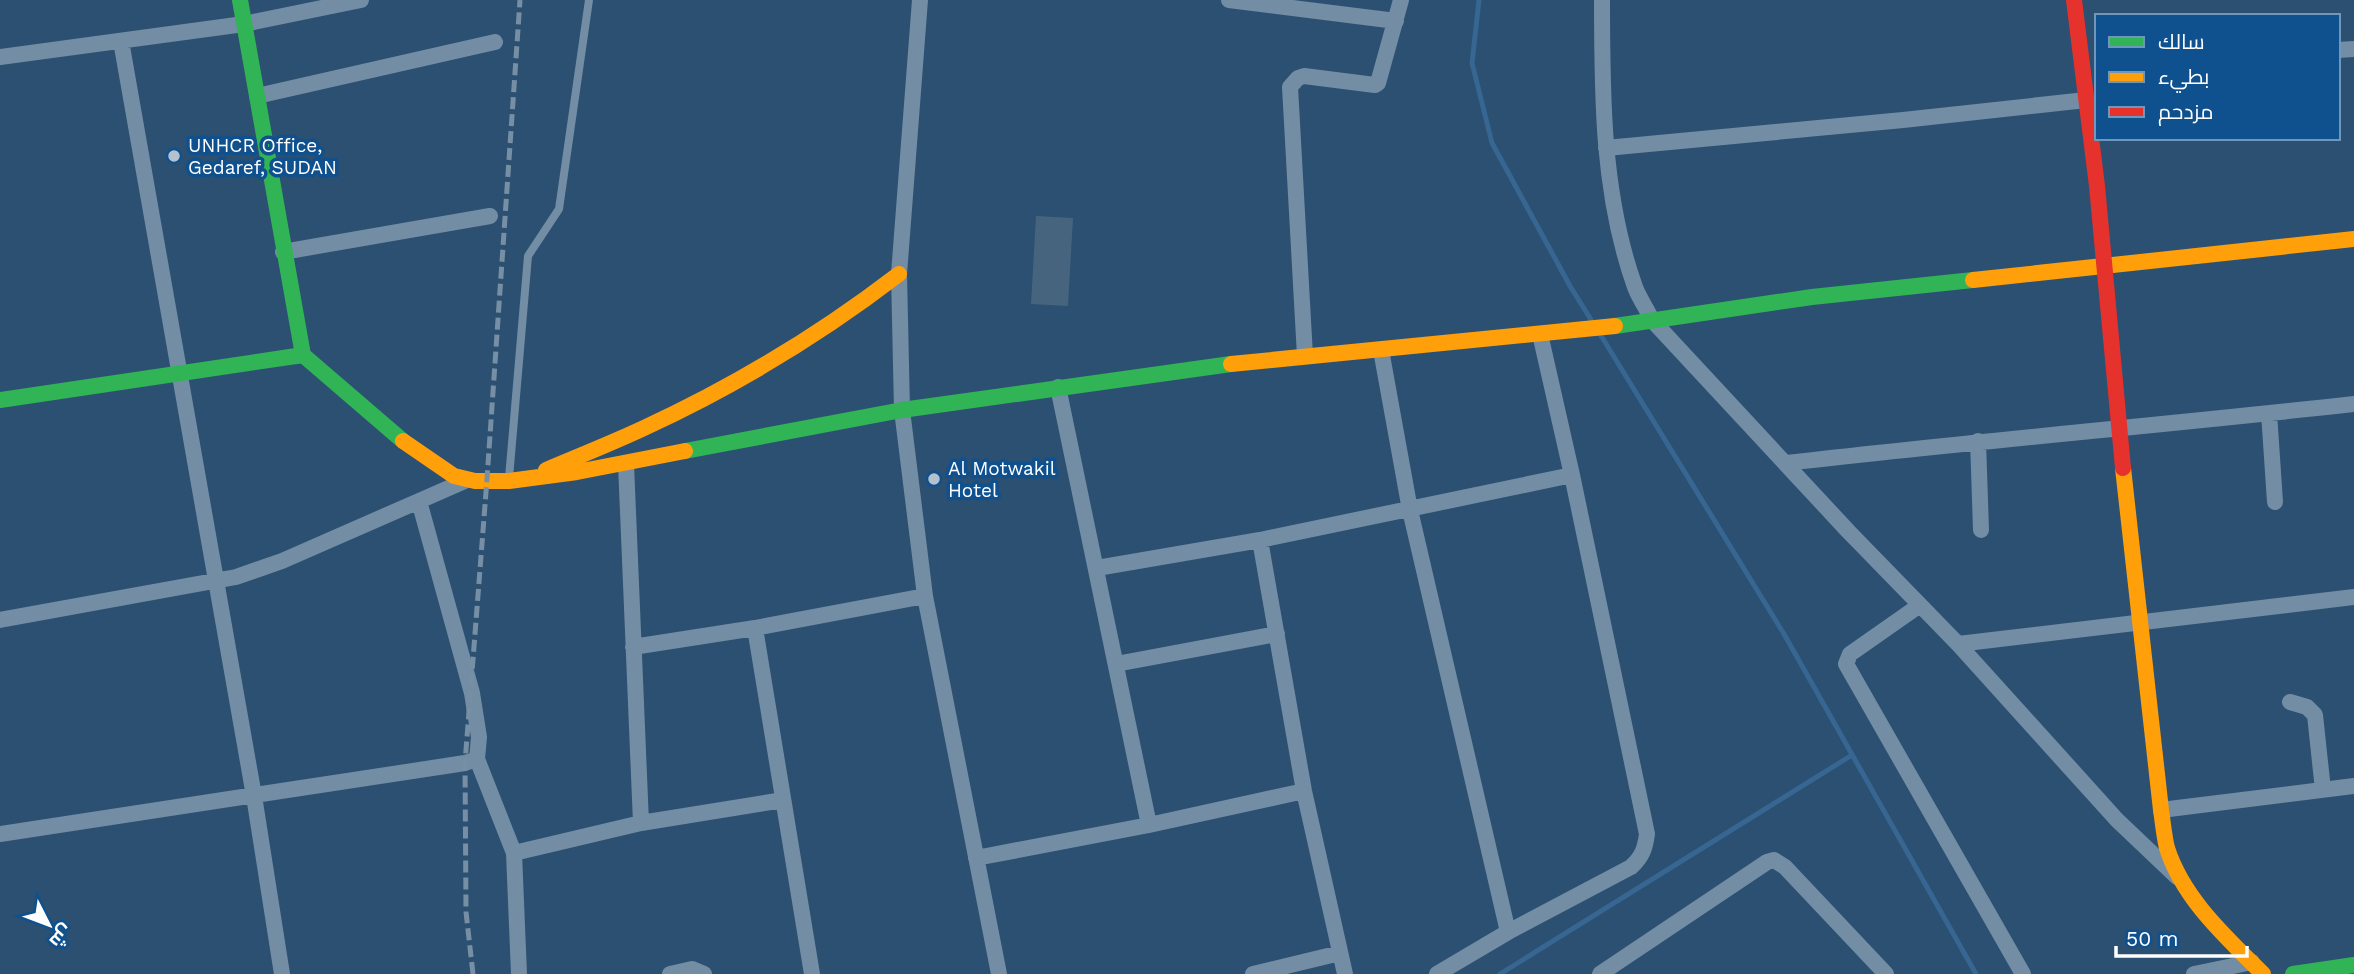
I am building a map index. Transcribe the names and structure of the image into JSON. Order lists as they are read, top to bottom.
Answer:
{
  "places": ["UNHCR Office, Gedaref, SUDAN", "Al Motwakil Hotel"],
  "legend": ["سالك", "بطيء", "مزدحم"],
  "scale_bar": "50 m",
  "north": "bottom right"
}
